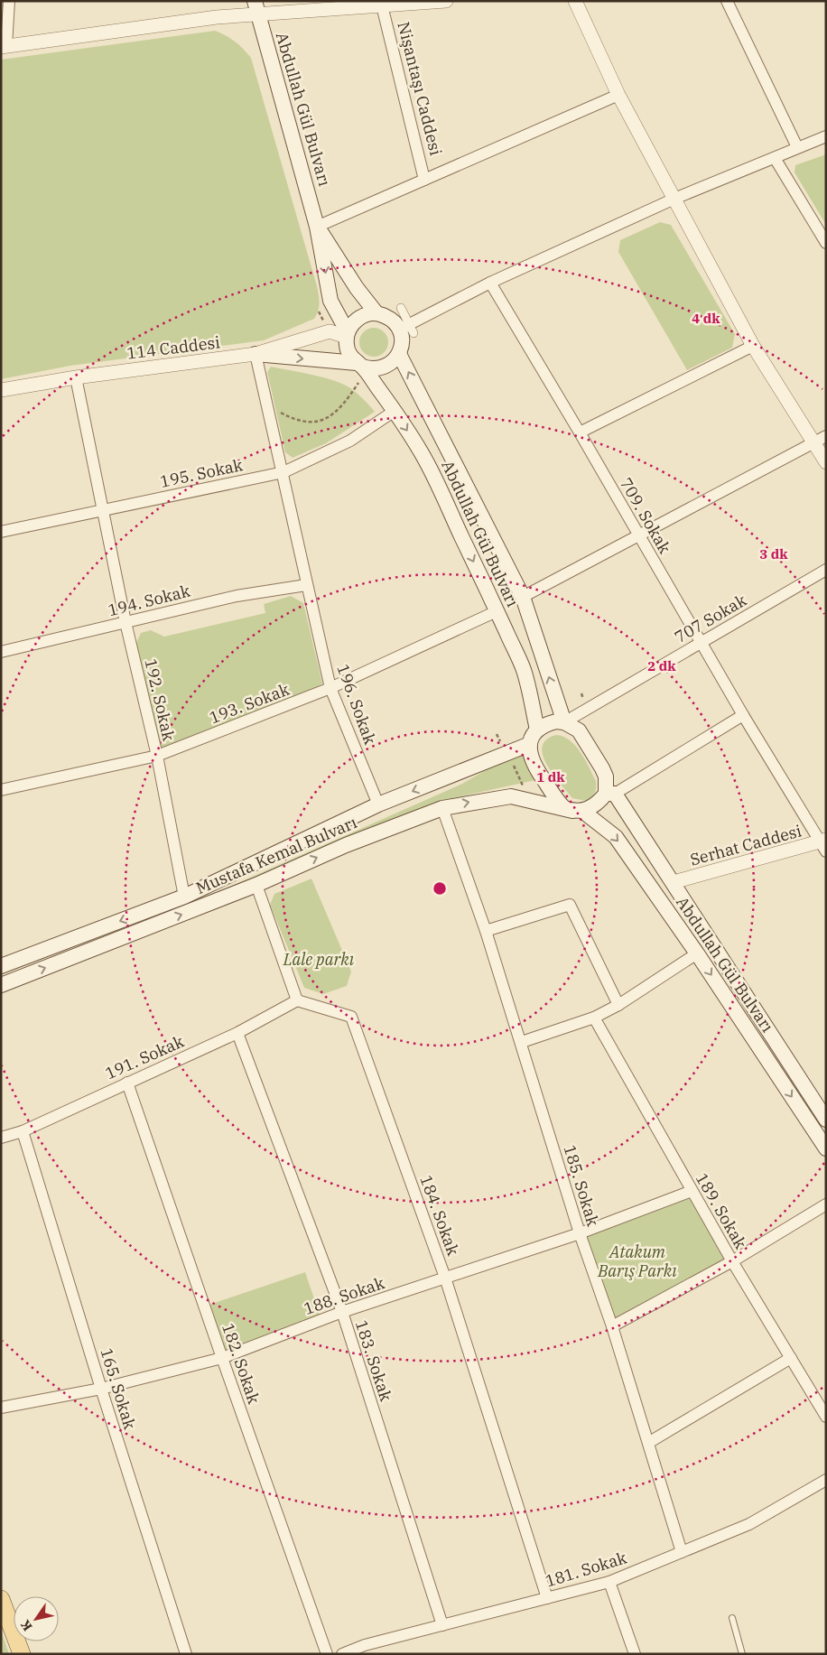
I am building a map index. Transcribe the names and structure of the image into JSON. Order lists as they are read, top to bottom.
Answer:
{
  "streets": {
    "main road": ["Abdullah Gül Bulvarı", "Mustafa Kemal Bulvarı"],
    "street": [
      "Nişantaşı Caddesi",
      "114 Caddesi",
      "195. Sokak",
      "709. Sokak",
      "194. Sokak",
      "707 Sokak",
      "192. Sokak",
      "193. Sokak",
      "196. Sokak",
      "Serhat Caddesi",
      "191. Sokak",
      "185. Sokak",
      "189. Sokak",
      "184. Sokak",
      "188. Sokak",
      "183. Sokak",
      "182. Sokak",
      "165. Sokak",
      "181. Sokak"
    ]
  },
  "crossings": [
    ["Nişantaşı Caddesi", "Abdullah Gül Bulvarı"],
    ["Abdullah Gül Bulvarı", "114 Caddesi"],
    ["Abdullah Gül Bulvarı", "195. Sokak"],
    ["Abdullah Gül Bulvarı", "707 Sokak"],
    ["Abdullah Gül Bulvarı", "193. Sokak"],
    ["Abdullah Gül Bulvarı", "Serhat Caddesi"],
    ["Abdullah Gül Bulvarı", "Mustafa Kemal Bulvarı"],
    ["114 Caddesi", "192. Sokak"],
    ["114 Caddesi", "196. Sokak"],
    ["195. Sokak", "192. Sokak"],
    ["195. Sokak", "196. Sokak"],
    ["709. Sokak", "707 Sokak"],
    ["709. Sokak", "Serhat Caddesi"],
    ["194. Sokak", "192. Sokak"],
    ["194. Sokak", "196. Sokak"],
    ["192. Sokak", "193. Sokak"],
    ["192. Sokak", "Mustafa Kemal Bulvarı"],
    ["193. Sokak", "196. Sokak"],
    ["196. Sokak", "Mustafa Kemal Bulvarı"],
    ["Mustafa Kemal Bulvarı", "185. Sokak"],
    ["191. Sokak", "184. Sokak"],
    ["191. Sokak", "183. Sokak"],
    ["191. Sokak", "182. Sokak"],
    ["191. Sokak", "165. Sokak"],
    ["185. Sokak", "188. Sokak"],
    ["185. Sokak", "181. Sokak"],
    ["189. Sokak", "188. Sokak"],
    ["184. Sokak", "188. Sokak"],
    ["184. Sokak", "181. Sokak"],
    ["188. Sokak", "183. Sokak"],
    ["188. Sokak", "182. Sokak"],
    ["188. Sokak", "165. Sokak"],
    ["183. Sokak", "181. Sokak"]
  ],
  "parks": ["Lale parkı", "Atakum Barış Parkı"],
  "north": "bottom left",
  "rings": [
    "4 dk",
    "3 dk",
    "2 dk",
    "1 dk"
  ]
}
